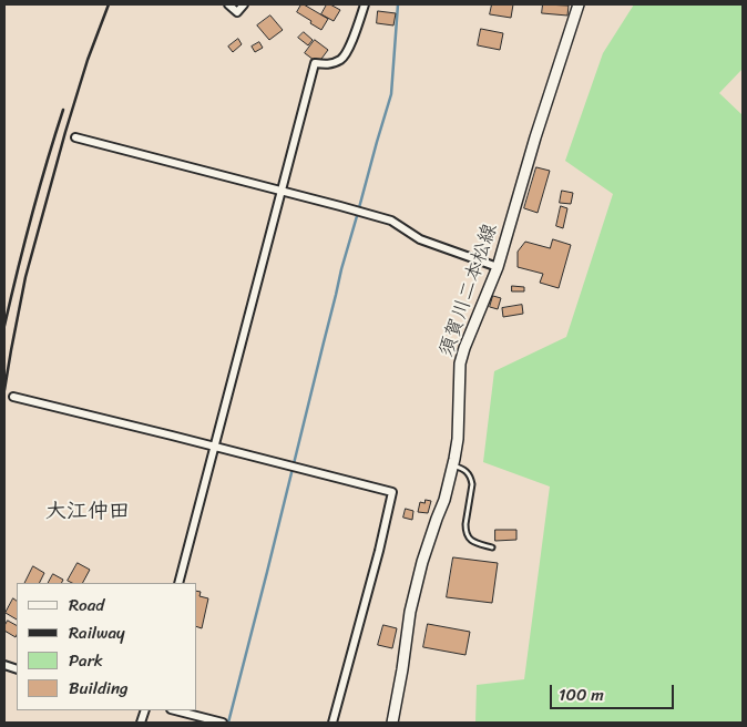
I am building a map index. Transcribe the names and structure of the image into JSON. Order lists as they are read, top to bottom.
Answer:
{
  "streets": {
    "main road": ["須賀川二本松線"]
  },
  "districts": ["大江仲田"],
  "legend": [
    "Road",
    "Railway",
    "Park",
    "Building"
  ],
  "scale_bar": "100 m"
}
